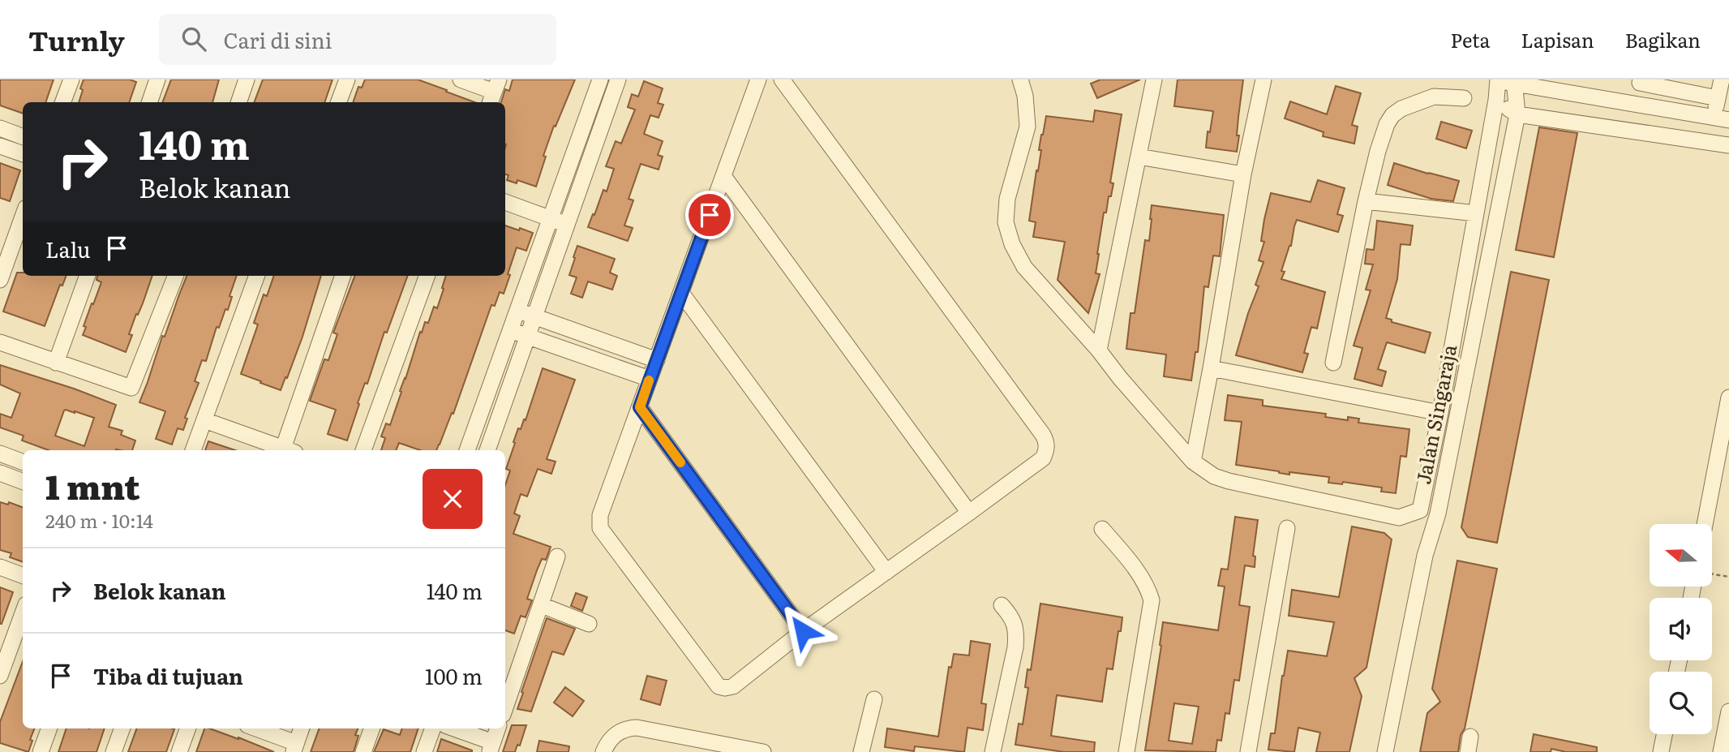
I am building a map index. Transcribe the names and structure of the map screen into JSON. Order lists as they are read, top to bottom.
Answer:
{
  "streets": {
    "street": ["Jalan Singaraja"]
  },
  "north": "left",
  "page": {
    "header": "Turnly",
    "search": "Cari di sini",
    "nav": ["Peta", "Lapisan", "Bagikan"],
    "turn": ["140 m", "Belok kanan"],
    "then": "Lalu",
    "heading": ["1 mnt", "240 m · 10:14"],
    "list": [
      {
        "name": "Belok kanan",
        "value": "140 m"
      },
      {
        "name": "Tiba di tujuan",
        "value": "100 m"
      }
    ]
  }
}
